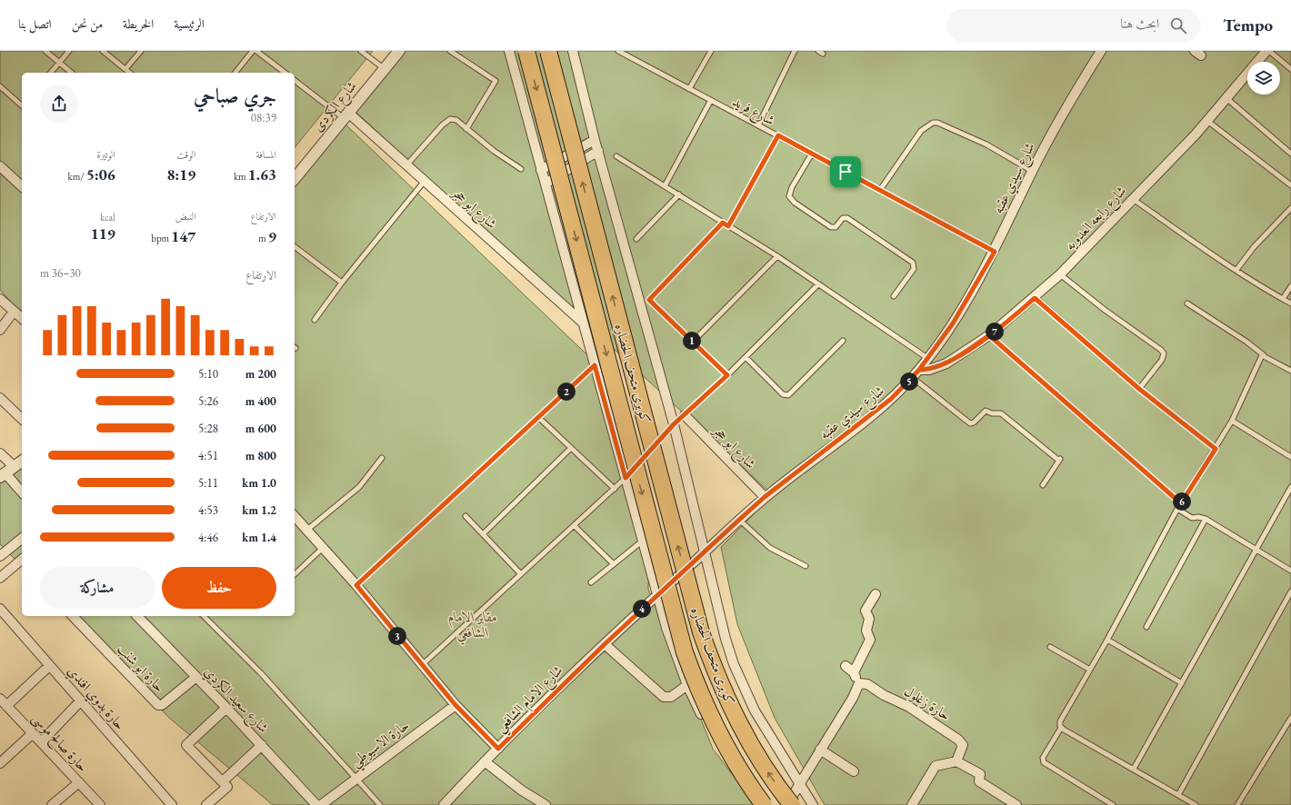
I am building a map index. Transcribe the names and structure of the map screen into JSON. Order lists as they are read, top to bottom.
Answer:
{
  "streets": {
    "highway": ["كوبرى متحف الحضاره"],
    "street": [
      "شارع الكردى",
      "شارع سيدي عقبه",
      "شارع ابو حجر",
      "شارع رابعه العدويه",
      "حارة ابو شنب",
      "حارة بدوي افندي",
      "شارع الامام الشافعي",
      "شارع سعيد الكردي",
      "حارة زغلول",
      "حارة صالح موسى",
      "حارة الاسيوطي"
    ],
    "lane": ["شارع فريد"]
  },
  "crossings": [
    ["شارع الكردى", "شارع ابو حجر"],
    ["شارع فريد", "شارع سيدي عقبه"],
    ["شارع سيدي عقبه", "شارع ابو حجر"],
    ["شارع سيدي عقبه", "شارع رابعه العدويه"],
    ["شارع سيدي عقبه", "شارع الامام الشافعي"],
    ["حارة ابو شنب", "شارع سعيد الكردي"]
  ],
  "parks": ["مقابر الامام الشافعي"],
  "page": {
    "header": "Tempo",
    "search": "ابحث هنا",
    "nav": [
      "الرئيسية",
      "الخريطة",
      "من نحن",
      "اتصل بنا"
    ],
    "heading": ["جري صباحي", "08:39"],
    "stats": [
      ["المسافة", "1.63 km"],
      ["الوقت", "8:19"],
      ["الوتيرة", "5:06 /km"],
      ["الارتفاع", "9 m"],
      ["النبض", "147 bpm"],
      ["kcal", "119"]
    ],
    "chart": ["الارتفاع", "30–36 m"],
    "pins": [
      "7",
      "1",
      "5",
      "2",
      "6",
      "4",
      "3"
    ],
    "list": [
      {
        "name": "200 m",
        "note": "5:10"
      },
      {
        "name": "400 m",
        "note": "5:26"
      },
      {
        "name": "600 m",
        "note": "5:28"
      },
      {
        "name": "800 m",
        "note": "4:51"
      },
      {
        "name": "1.0 km",
        "note": "5:11"
      },
      {
        "name": "1.2 km",
        "note": "4:53"
      },
      {
        "name": "1.4 km",
        "note": "4:46"
      }
    ],
    "buttons": ["حفظ", "مشاركة"]
  }
}
